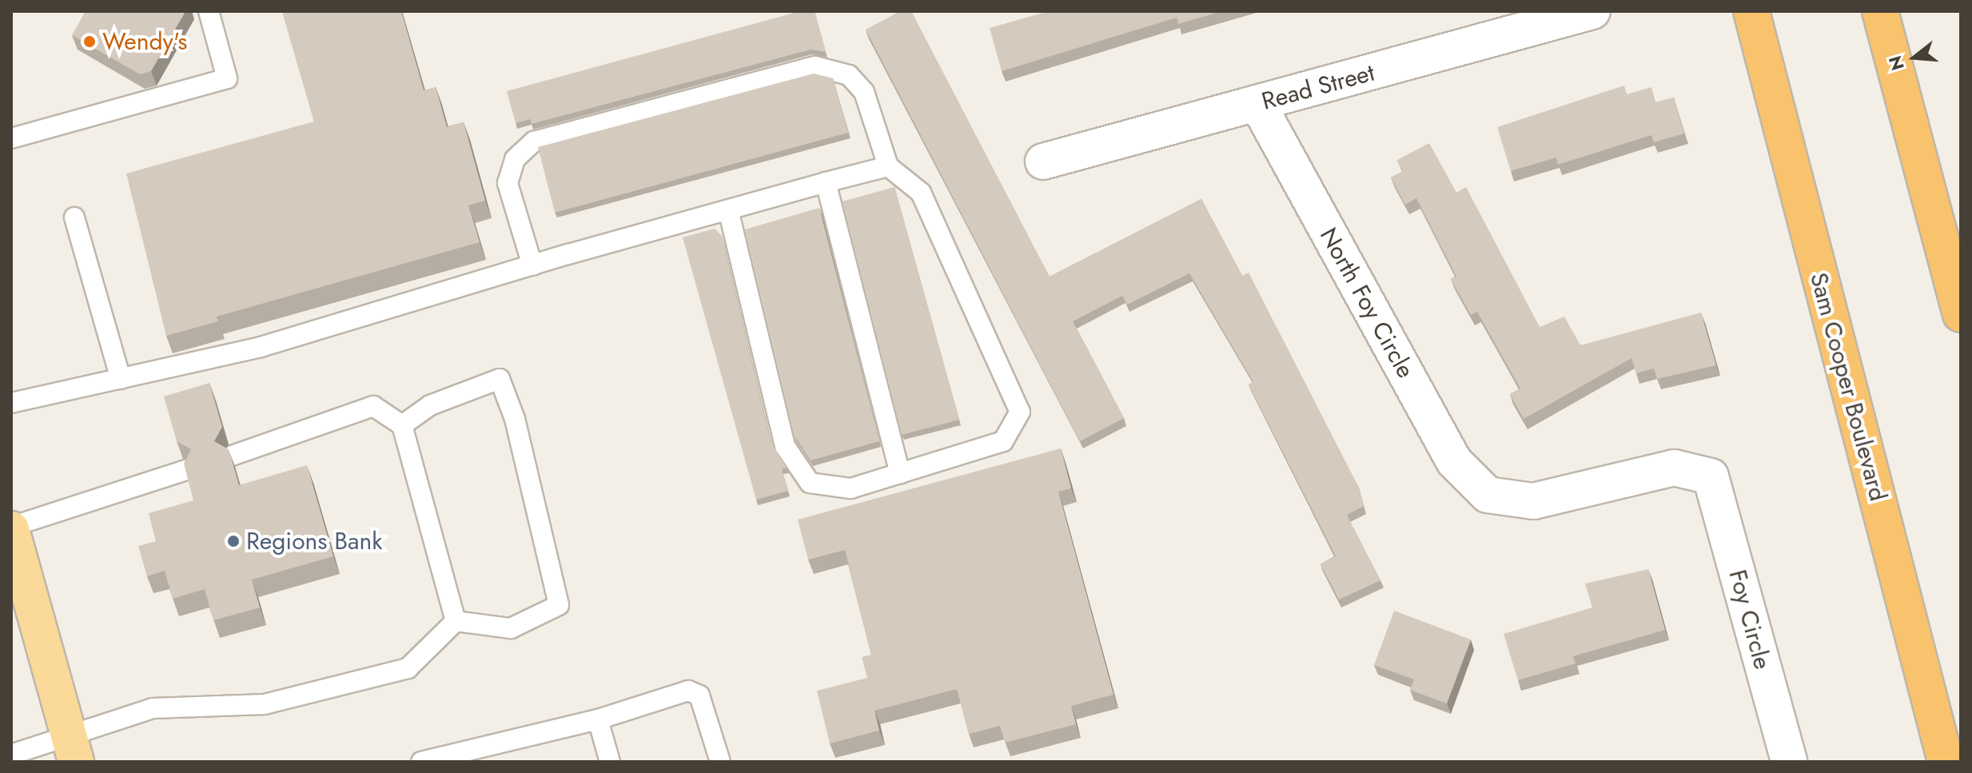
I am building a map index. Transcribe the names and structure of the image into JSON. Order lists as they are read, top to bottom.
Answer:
{
  "streets": {
    "highway": ["Sam Cooper Boulevard"],
    "street": ["Read Street", "North Foy Circle", "Foy Circle"]
  },
  "crossings": [
    ["Read Street", "North Foy Circle"],
    ["North Foy Circle", "Foy Circle"]
  ],
  "places": ["Wendy's", "Regions Bank"],
  "north": "left"
}
